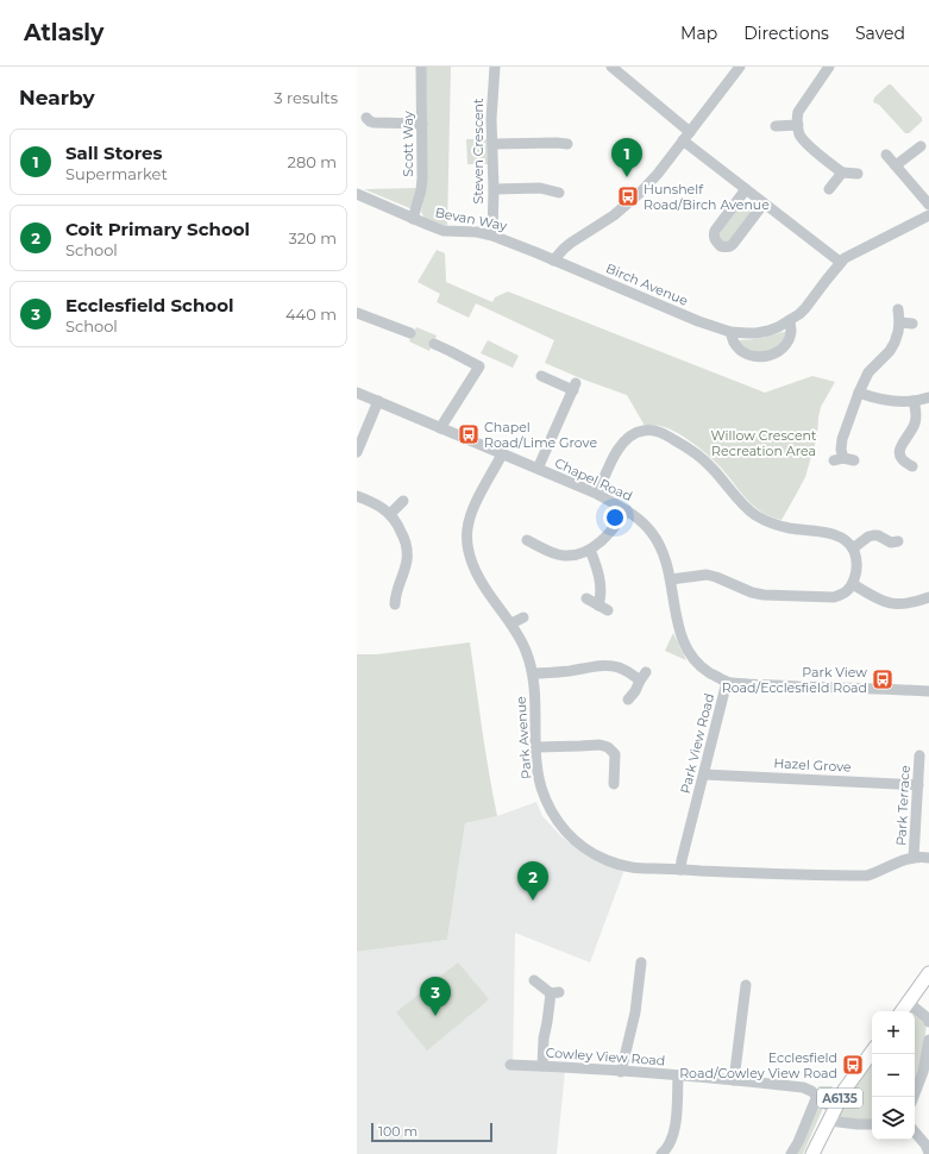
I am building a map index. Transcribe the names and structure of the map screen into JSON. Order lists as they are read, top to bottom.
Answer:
{
  "streets": {
    "main road": ["A6135"],
    "street": [
      "Scott Way",
      "Steven Crescent",
      "Bevan Way",
      "Birch Avenue",
      "Chapel Road",
      "Park Avenue",
      "Park View Road",
      "Hazel Grove",
      "Park Terrace",
      "Cowley View Road"
    ]
  },
  "crossings": [
    ["Scott Way", "Bevan Way"],
    ["Steven Crescent", "Bevan Way"],
    ["Bevan Way", "Birch Avenue"],
    ["Chapel Road", "Park Avenue"],
    ["Chapel Road", "Park View Road"],
    ["Park Avenue", "Park View Road"],
    ["Park Avenue", "Park Terrace"],
    ["Park View Road", "Hazel Grove"],
    ["Hazel Grove", "Park Terrace"],
    ["Cowley View Road", "A6135"]
  ],
  "parks": ["Willow Crescent Recreation Area"],
  "places": {
    "bus stop": [
      "Hunshelf Road/Birch Avenue",
      "Chapel Road/Lime Grove",
      "Park View Road/Ecclesfield Road",
      "Ecclesfield Road/Cowley View Road"
    ]
  },
  "scale_bar": "100 m",
  "page": {
    "header": "Atlasly",
    "nav": ["Map", "Directions", "Saved"],
    "heading": ["Nearby", "3 results"],
    "list": [
      {
        "mark": "1",
        "name": "Sall Stores",
        "note": "Supermarket",
        "value": "280 m"
      },
      {
        "mark": "2",
        "name": "Coit Primary School",
        "note": "School",
        "value": "320 m"
      },
      {
        "mark": "3",
        "name": "Ecclesfield School",
        "note": "School",
        "value": "440 m"
      }
    ],
    "pins": ["1", "2", "3"],
    "map_buttons": ["+", "−"],
    "scale": "100 m"
  }
}
